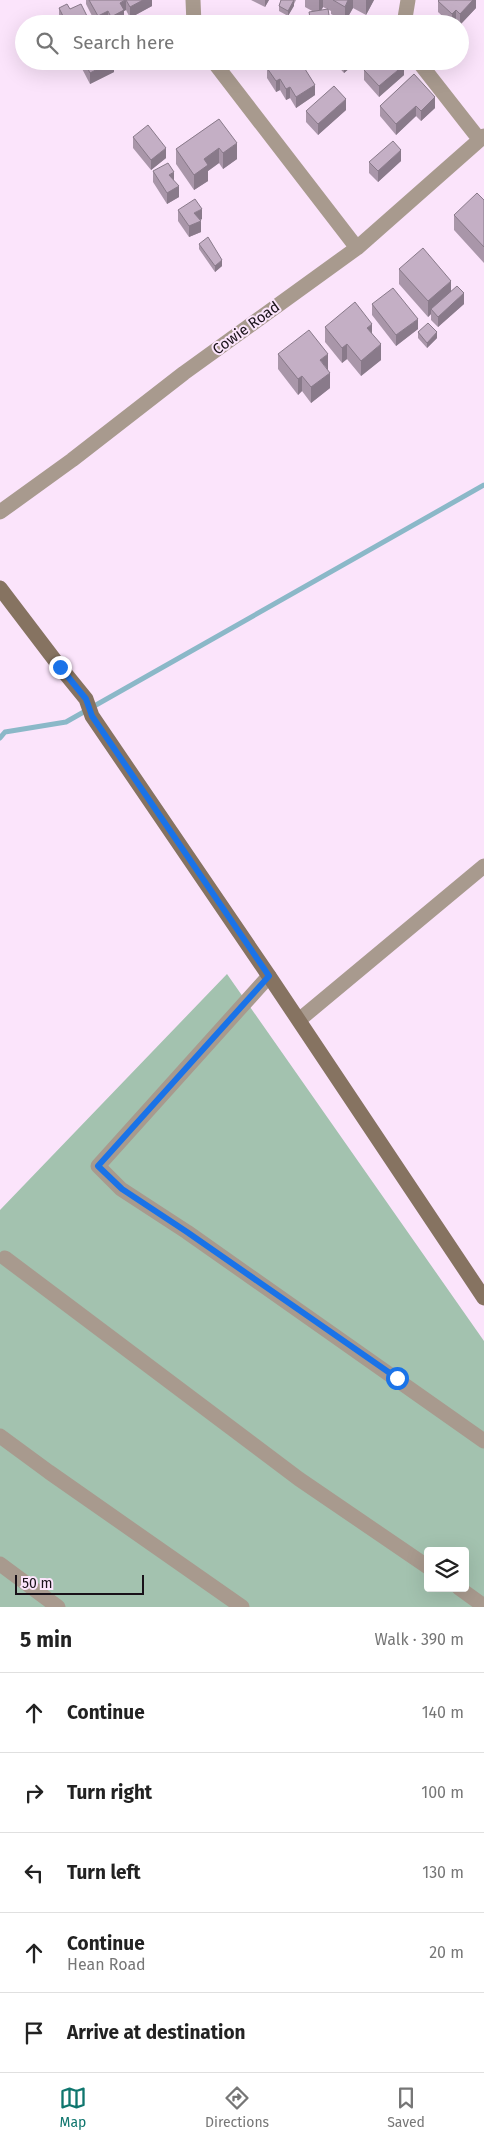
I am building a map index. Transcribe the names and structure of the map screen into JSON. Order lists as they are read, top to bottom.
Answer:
{
  "streets": {
    "street": ["Cowie Road"]
  },
  "scale_bar": "50 m",
  "page": {
    "search": "Search here",
    "scale": "50 m",
    "heading": ["5 min", "Walk · 390 m"],
    "list": [
      ["Continue", "140 m"],
      ["Turn right", "100 m"],
      ["Turn left", "130 m"],
      ["Continue", "Hean Road", "20 m"],
      "Arrive at destination"
    ],
    "nav": ["Map", "Directions", "Saved"]
  }
}
